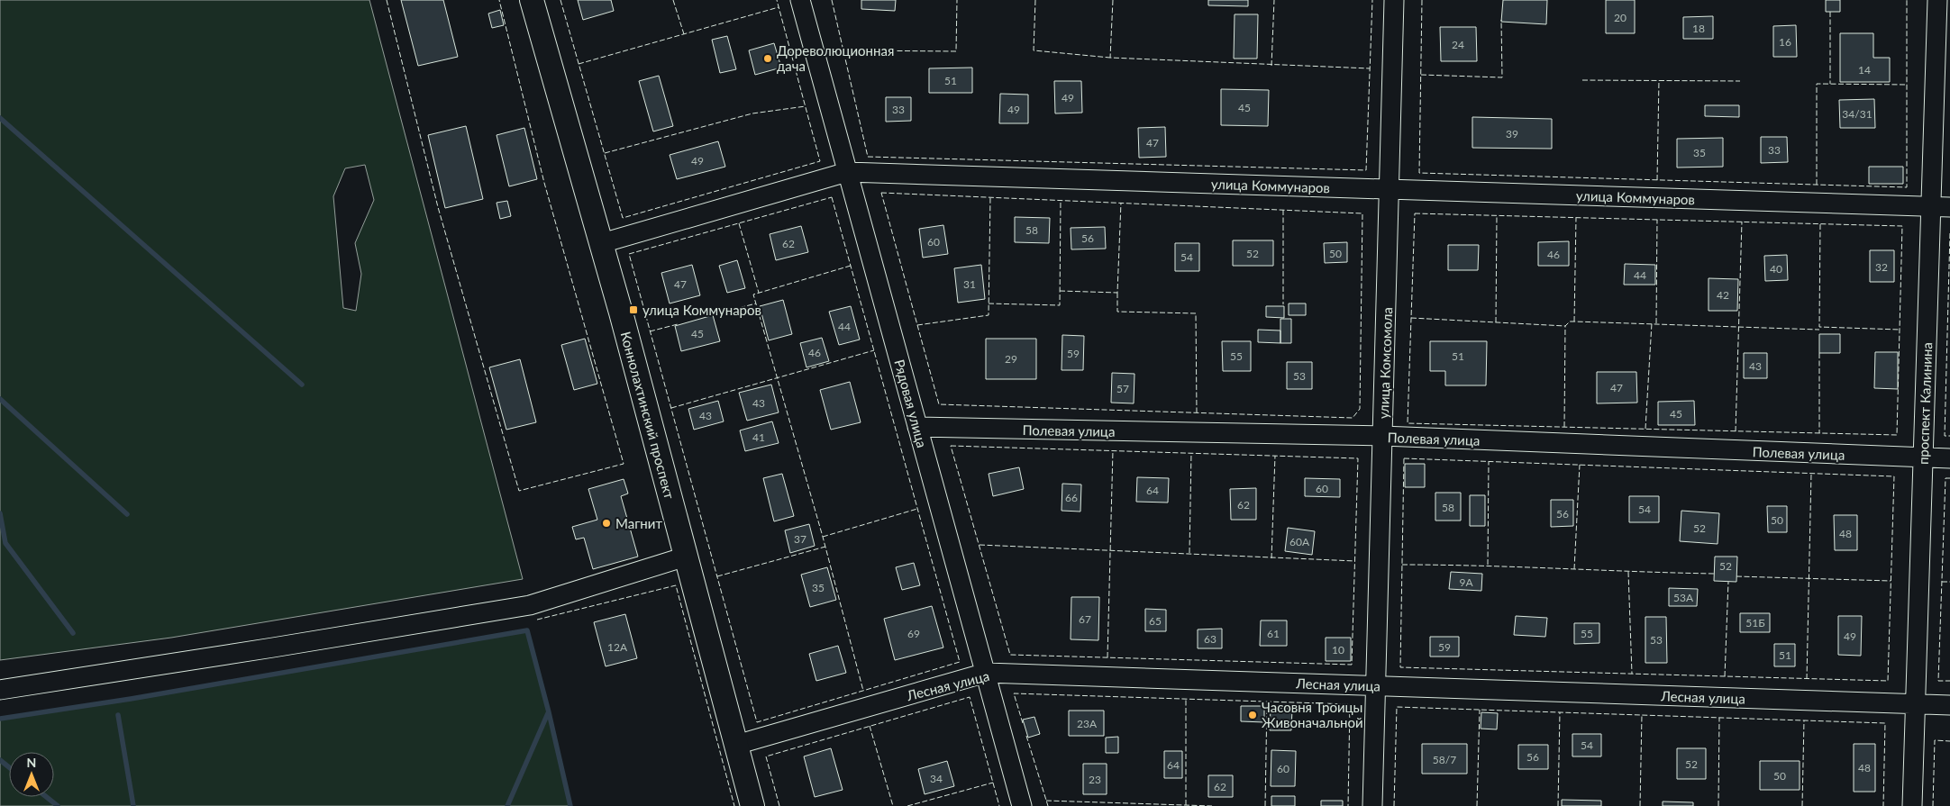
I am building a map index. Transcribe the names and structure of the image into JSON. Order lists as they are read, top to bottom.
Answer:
{
  "streets": {
    "main road": ["Коннолахтинский проспект"],
    "street": [
      "улица Коммунаров",
      "улица Комсомола",
      "Рядовая улица",
      "проспект Калинина",
      "Полевая улица",
      "Лесная улица"
    ]
  },
  "crossings": [
    ["улица Коммунаров", "улица Комсомола"],
    ["улица Коммунаров", "Рядовая улица"],
    ["улица Коммунаров", "проспект Калинина"],
    ["улица Коммунаров", "Коннолахтинский проспект"],
    ["улица Комсомола", "Полевая улица"],
    ["улица Комсомола", "Лесная улица"],
    ["Рядовая улица", "Полевая улица"],
    ["Рядовая улица", "Лесная улица"],
    ["проспект Калинина", "Полевая улица"],
    ["проспект Калинина", "Лесная улица"],
    ["Коннолахтинский проспект", "Лесная улица"]
  ],
  "places": {
    "other": ["Дореволюционная дача", "Магнит", "Часовня Троицы Живоначальной"],
    "transit": ["улица Коммунаров"]
  },
  "house_numbers": [
    "20",
    "18",
    "16",
    "24",
    "14",
    "51",
    "49",
    "45",
    "33",
    "49",
    "34/31",
    "39",
    "47",
    "33",
    "35",
    "49",
    "58",
    "56",
    "60",
    "62",
    "52",
    "50",
    "46",
    "54",
    "32",
    "40",
    "44",
    "47",
    "31",
    "42",
    "44",
    "45",
    "46",
    "59",
    "55",
    "51",
    "29",
    "43",
    "53",
    "47",
    "57",
    "43",
    "45",
    "43",
    "41",
    "60",
    "64",
    "66",
    "62",
    "58",
    "54",
    "56",
    "50",
    "52",
    "48",
    "37",
    "60А",
    "52",
    "9А",
    "35",
    "53А",
    "67",
    "65",
    "51Б",
    "69",
    "61",
    "55",
    "49",
    "63",
    "53",
    "12А",
    "59",
    "10",
    "51",
    "23А",
    "54",
    "56",
    "58/7",
    "52",
    "64",
    "48",
    "60",
    "50",
    "34",
    "23",
    "62"
  ],
  "north": "top"
}
